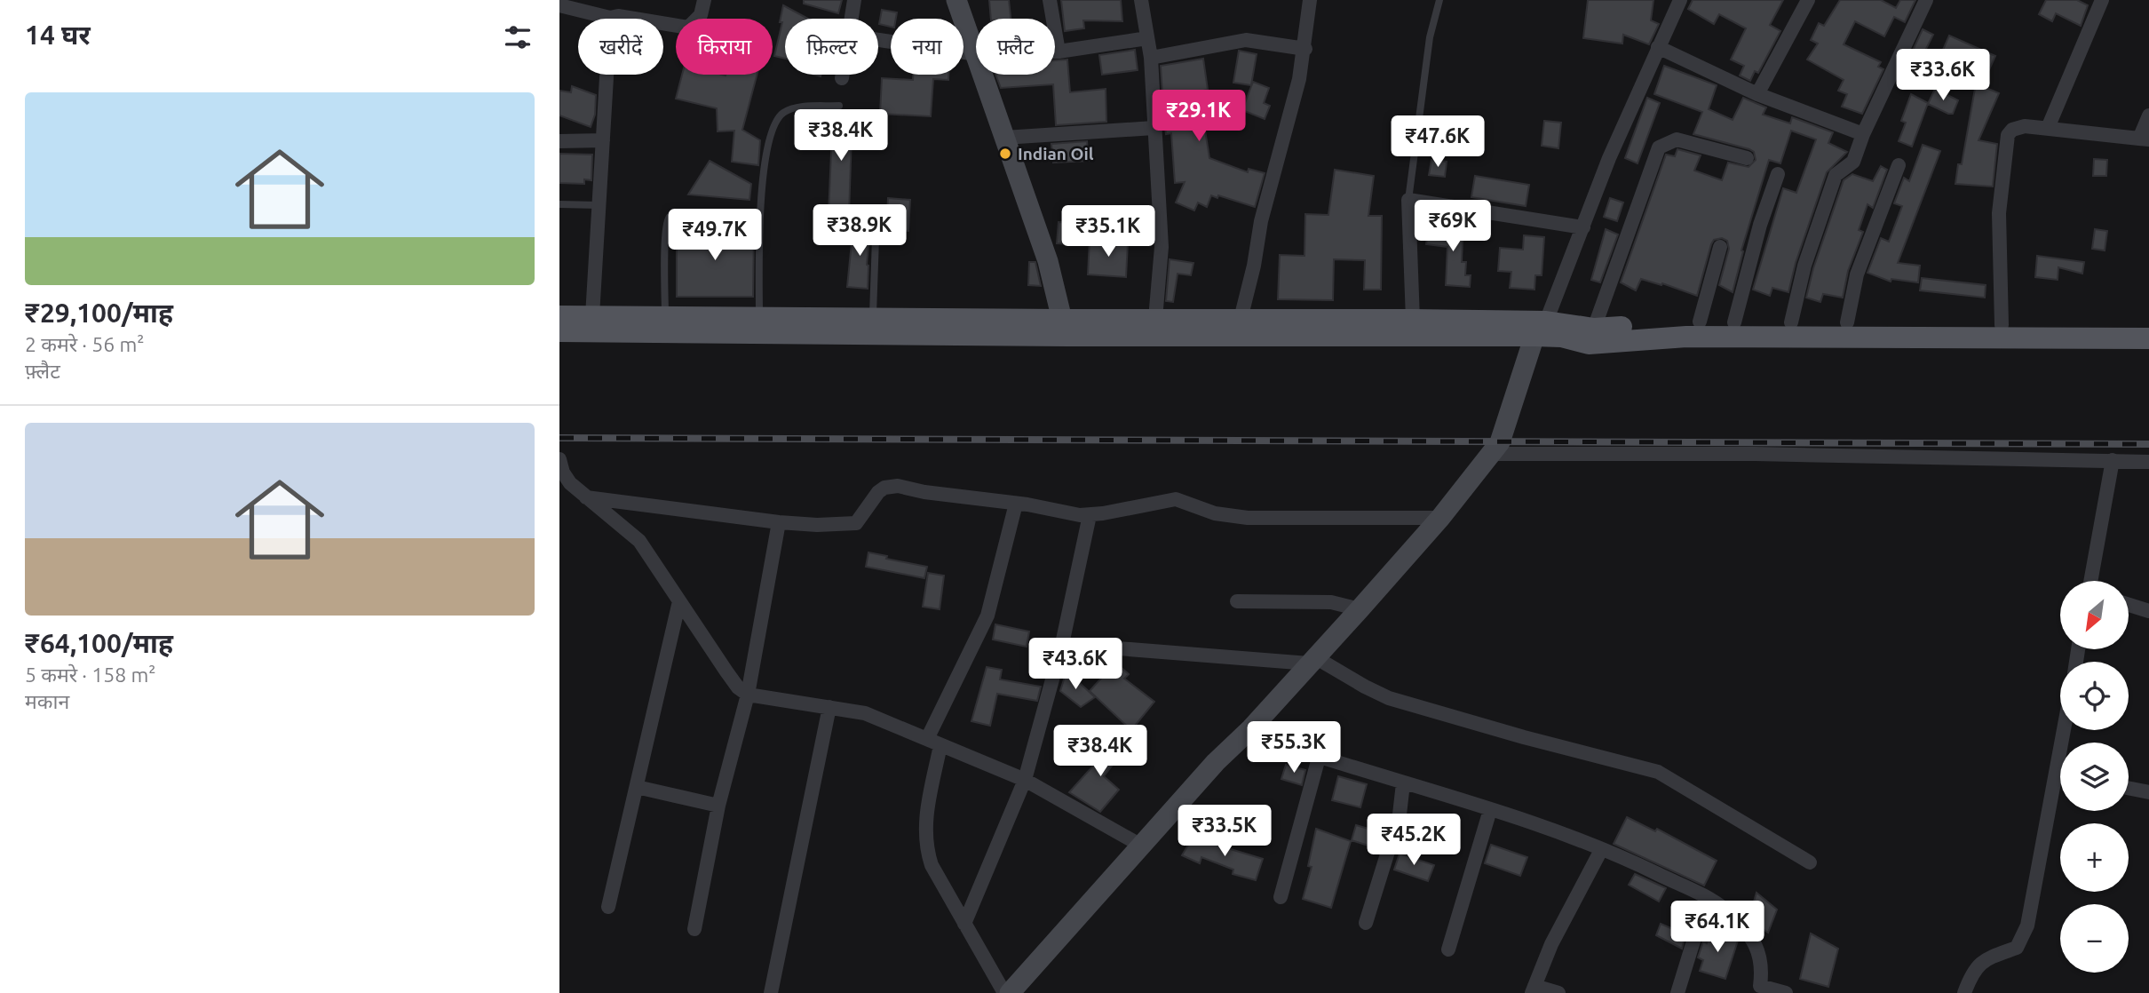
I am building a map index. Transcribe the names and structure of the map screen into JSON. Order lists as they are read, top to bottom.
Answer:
{
  "places": ["Indian Oil"],
  "north": "bottom left",
  "page": {
    "heading": "14 घर",
    "chip": [
      "खरीदें",
      "किराया",
      "फ़िल्टर",
      "नया",
      "फ़्लैट"
    ],
    "price": [
      "₹33.6K",
      "₹29.1K",
      "₹38.4K",
      "₹47.6K",
      "₹69K",
      "₹38.9K",
      "₹35.1K",
      "₹49.7K",
      "₹43.6K",
      "₹55.3K",
      "₹38.4K",
      "₹33.5K",
      "₹45.2K",
      "₹64.1K"
    ],
    "list": [
      {
        "name": "₹29,100/माह",
        "note": "2 कमरे · 56 m² · फ़्लैट"
      },
      {
        "name": "₹64,100/माह",
        "note": "5 कमरे · 158 m² · मकान"
      }
    ],
    "map_buttons": ["+", "−"]
  }
}
